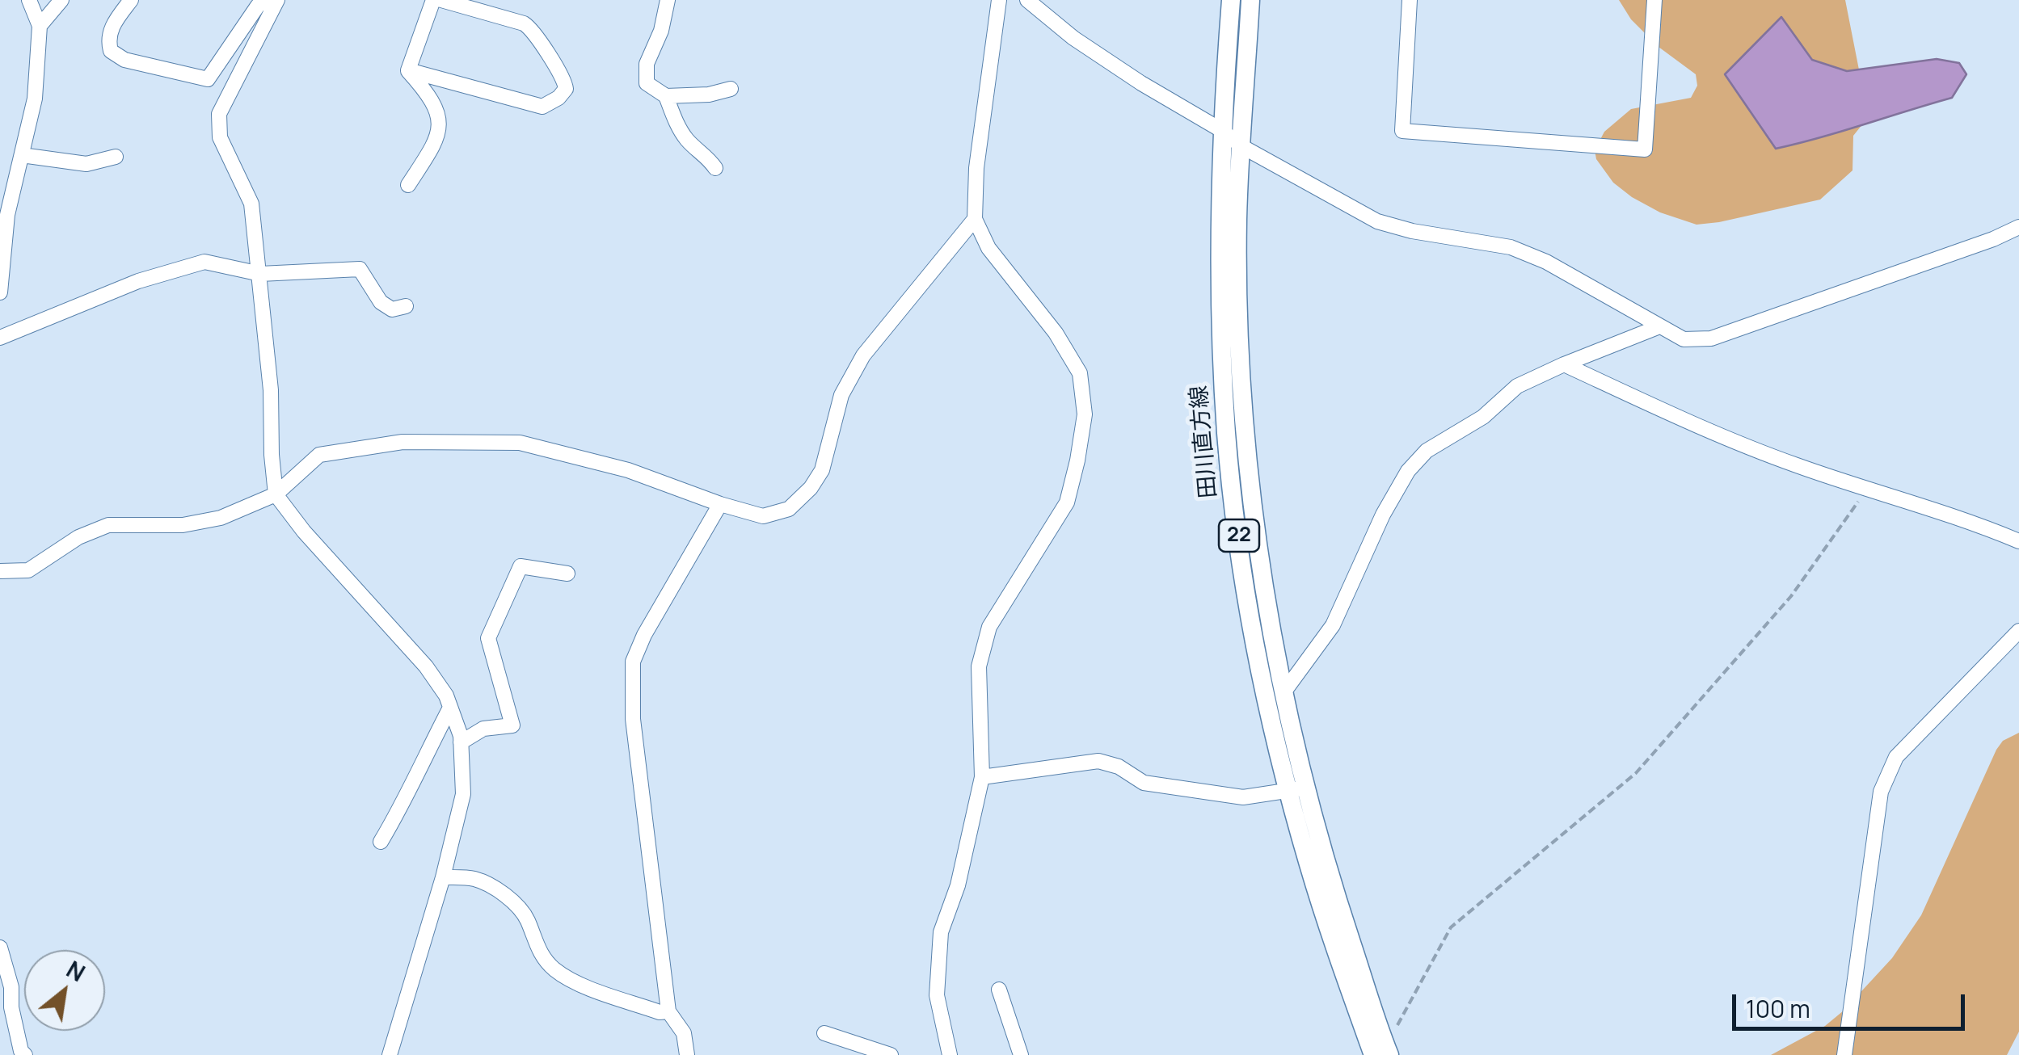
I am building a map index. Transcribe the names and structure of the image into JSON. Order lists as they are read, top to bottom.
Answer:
{
  "streets": {
    "main road": ["田川直方線", "22"]
  },
  "scale_bar": "100 m",
  "north": "top right"
}
